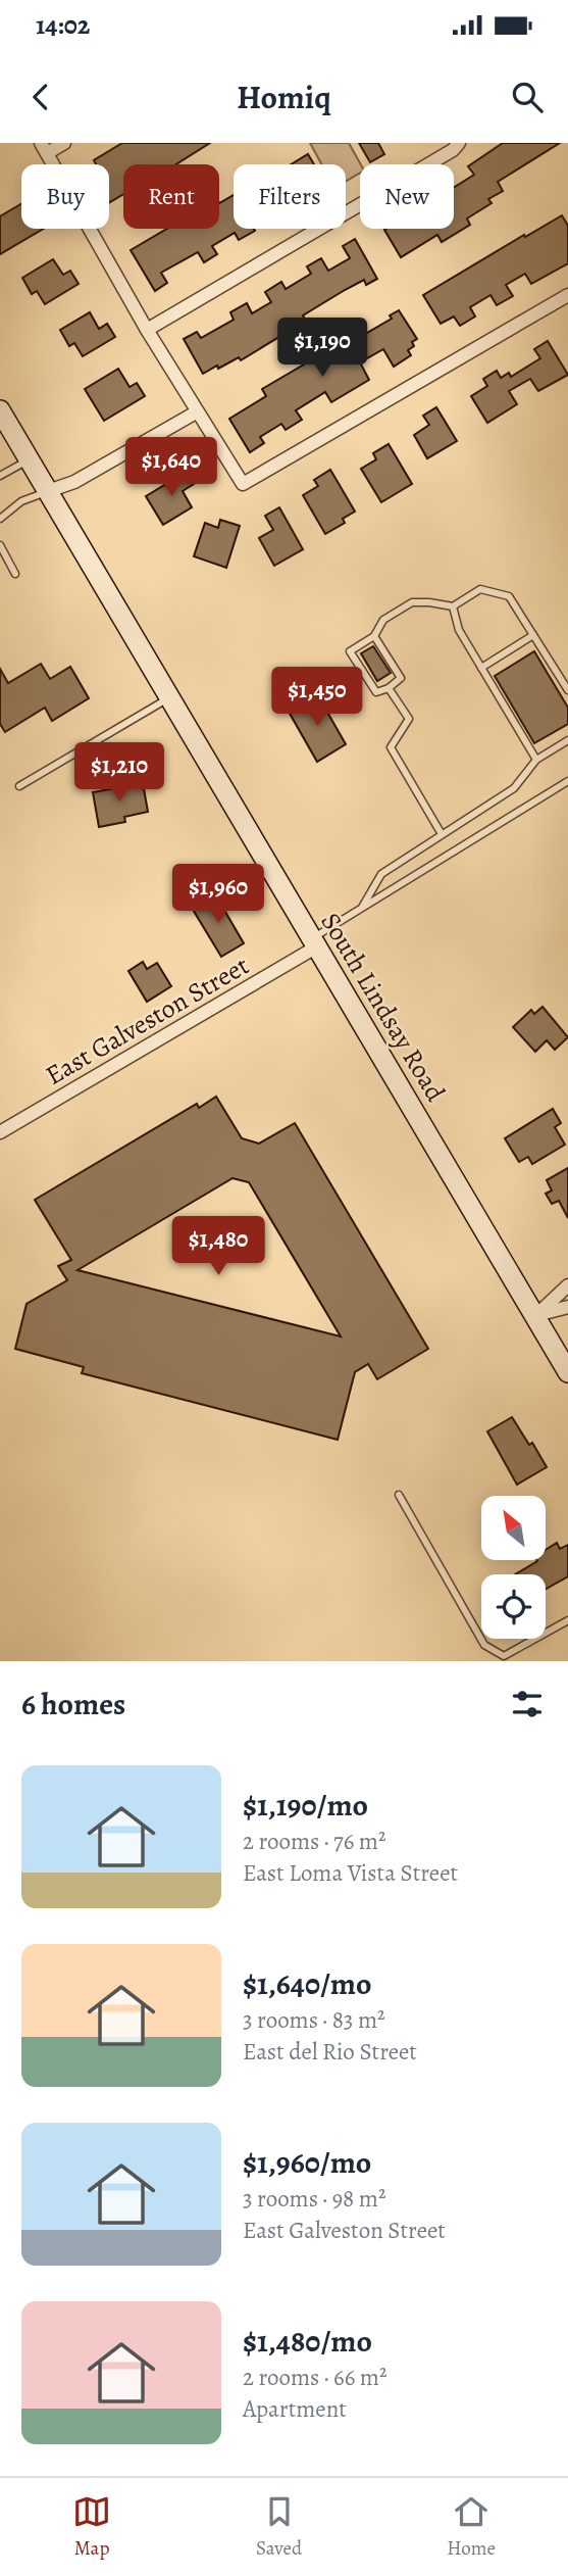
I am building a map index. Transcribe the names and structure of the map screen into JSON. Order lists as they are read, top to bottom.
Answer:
{
  "streets": {
    "main road": ["South Lindsay Road"],
    "street": ["East Galveston Street"]
  },
  "crossings": [
    ["South Lindsay Road", "East Galveston Street"]
  ],
  "north": "top left",
  "page": {
    "status": "14:02",
    "header": "Homiq",
    "chip": [
      "Buy",
      "Rent",
      "Filters",
      "New"
    ],
    "price": [
      "$1,190",
      "$1,640",
      "$1,450",
      "$1,210",
      "$1,960",
      "$1,480"
    ],
    "heading": "6 homes",
    "list": [
      {
        "name": "$1,190/mo",
        "note": "2 rooms · 76 m² · East Loma Vista Street"
      },
      {
        "name": "$1,640/mo",
        "note": "3 rooms · 83 m² · East del Rio Street"
      },
      {
        "name": "$1,960/mo",
        "note": "3 rooms · 98 m² · East Galveston Street"
      },
      {
        "name": "$1,480/mo",
        "note": "2 rooms · 66 m² · Apartment"
      }
    ],
    "tabs": ["Map", "Saved", "Home"]
  }
}
